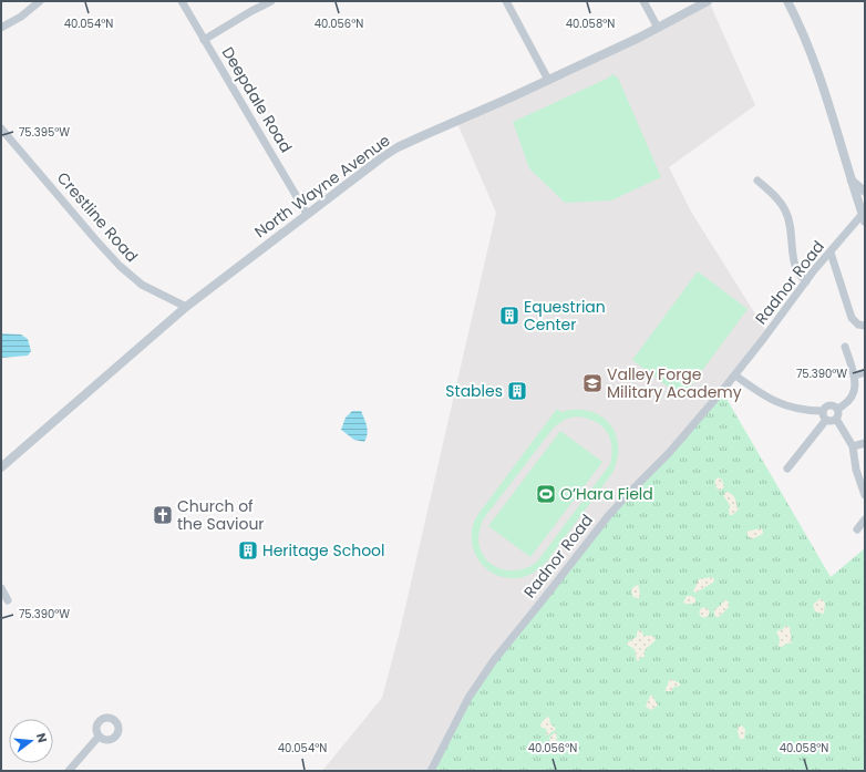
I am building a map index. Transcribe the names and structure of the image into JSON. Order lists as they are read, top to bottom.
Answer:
{
  "streets": {
    "street": [
      "Deepdale Road",
      "North Wayne Avenue",
      "Crestline Road",
      "Radnor Road"
    ]
  },
  "crossings": [
    ["Deepdale Road", "North Wayne Avenue"],
    ["North Wayne Avenue", "Crestline Road"]
  ],
  "places": {
    "building": ["Equestrian Center", "Stables", "Heritage School"],
    "school or university": ["Valley Forge Military Academy"],
    "sports": ["O’Hara Field"],
    "church": ["Church of the Saviour"]
  },
  "north": "right",
  "coordinates": [
    "40.054°N",
    "40.056°N",
    "40.058°N",
    "75.395°W",
    "75.390°W"
  ]
}
